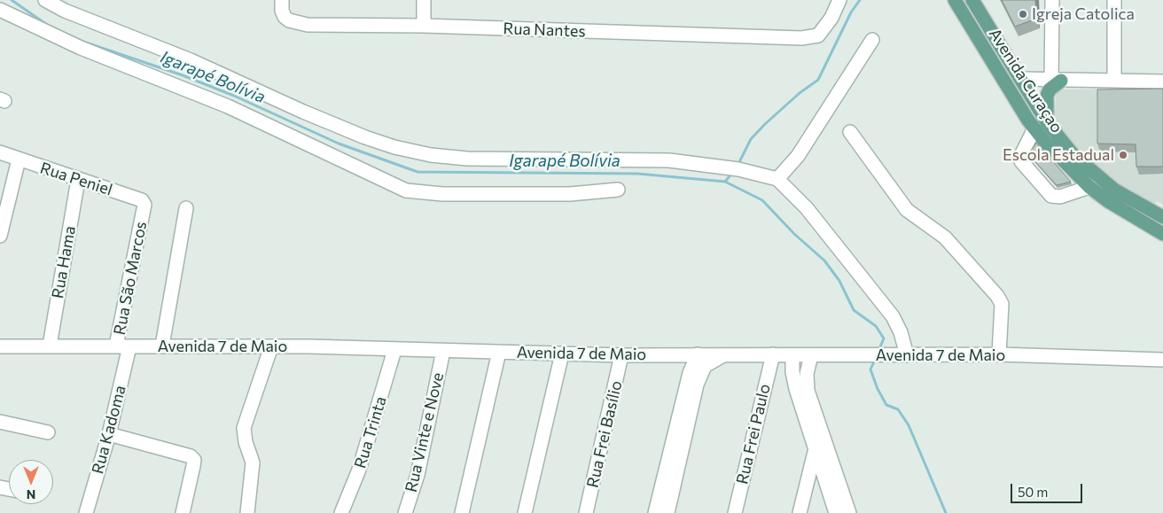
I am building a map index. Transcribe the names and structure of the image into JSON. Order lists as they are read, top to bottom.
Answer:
{
  "streets": {
    "main road": ["Avenida Curaçao"],
    "street": [
      "Rua Nantes",
      "Rua Peniel",
      "Rua Hama",
      "Rua São Marcos",
      "Avenida 7 de Maio",
      "Rua Kadoma",
      "Rua Trinta",
      "Rua Vinte e Nove",
      "Rua Frei Basílio",
      "Rua Frei Paulo"
    ]
  },
  "crossings": [
    ["Rua Peniel", "Rua Hama"],
    ["Rua Peniel", "Rua São Marcos"],
    ["Rua Hama", "Avenida 7 de Maio"],
    ["Rua São Marcos", "Avenida 7 de Maio"],
    ["Rua São Marcos", "Rua Kadoma"],
    ["Avenida 7 de Maio", "Rua Kadoma"],
    ["Avenida 7 de Maio", "Rua Trinta"],
    ["Avenida 7 de Maio", "Rua Vinte e Nove"],
    ["Avenida 7 de Maio", "Rua Frei Basílio"],
    ["Avenida 7 de Maio", "Rua Frei Paulo"]
  ],
  "water": ["Igarapé Bolívia"],
  "places": ["Igreja Catolica", "Escola Estadual"],
  "scale_bar": "50 m",
  "north": "bottom"
}
